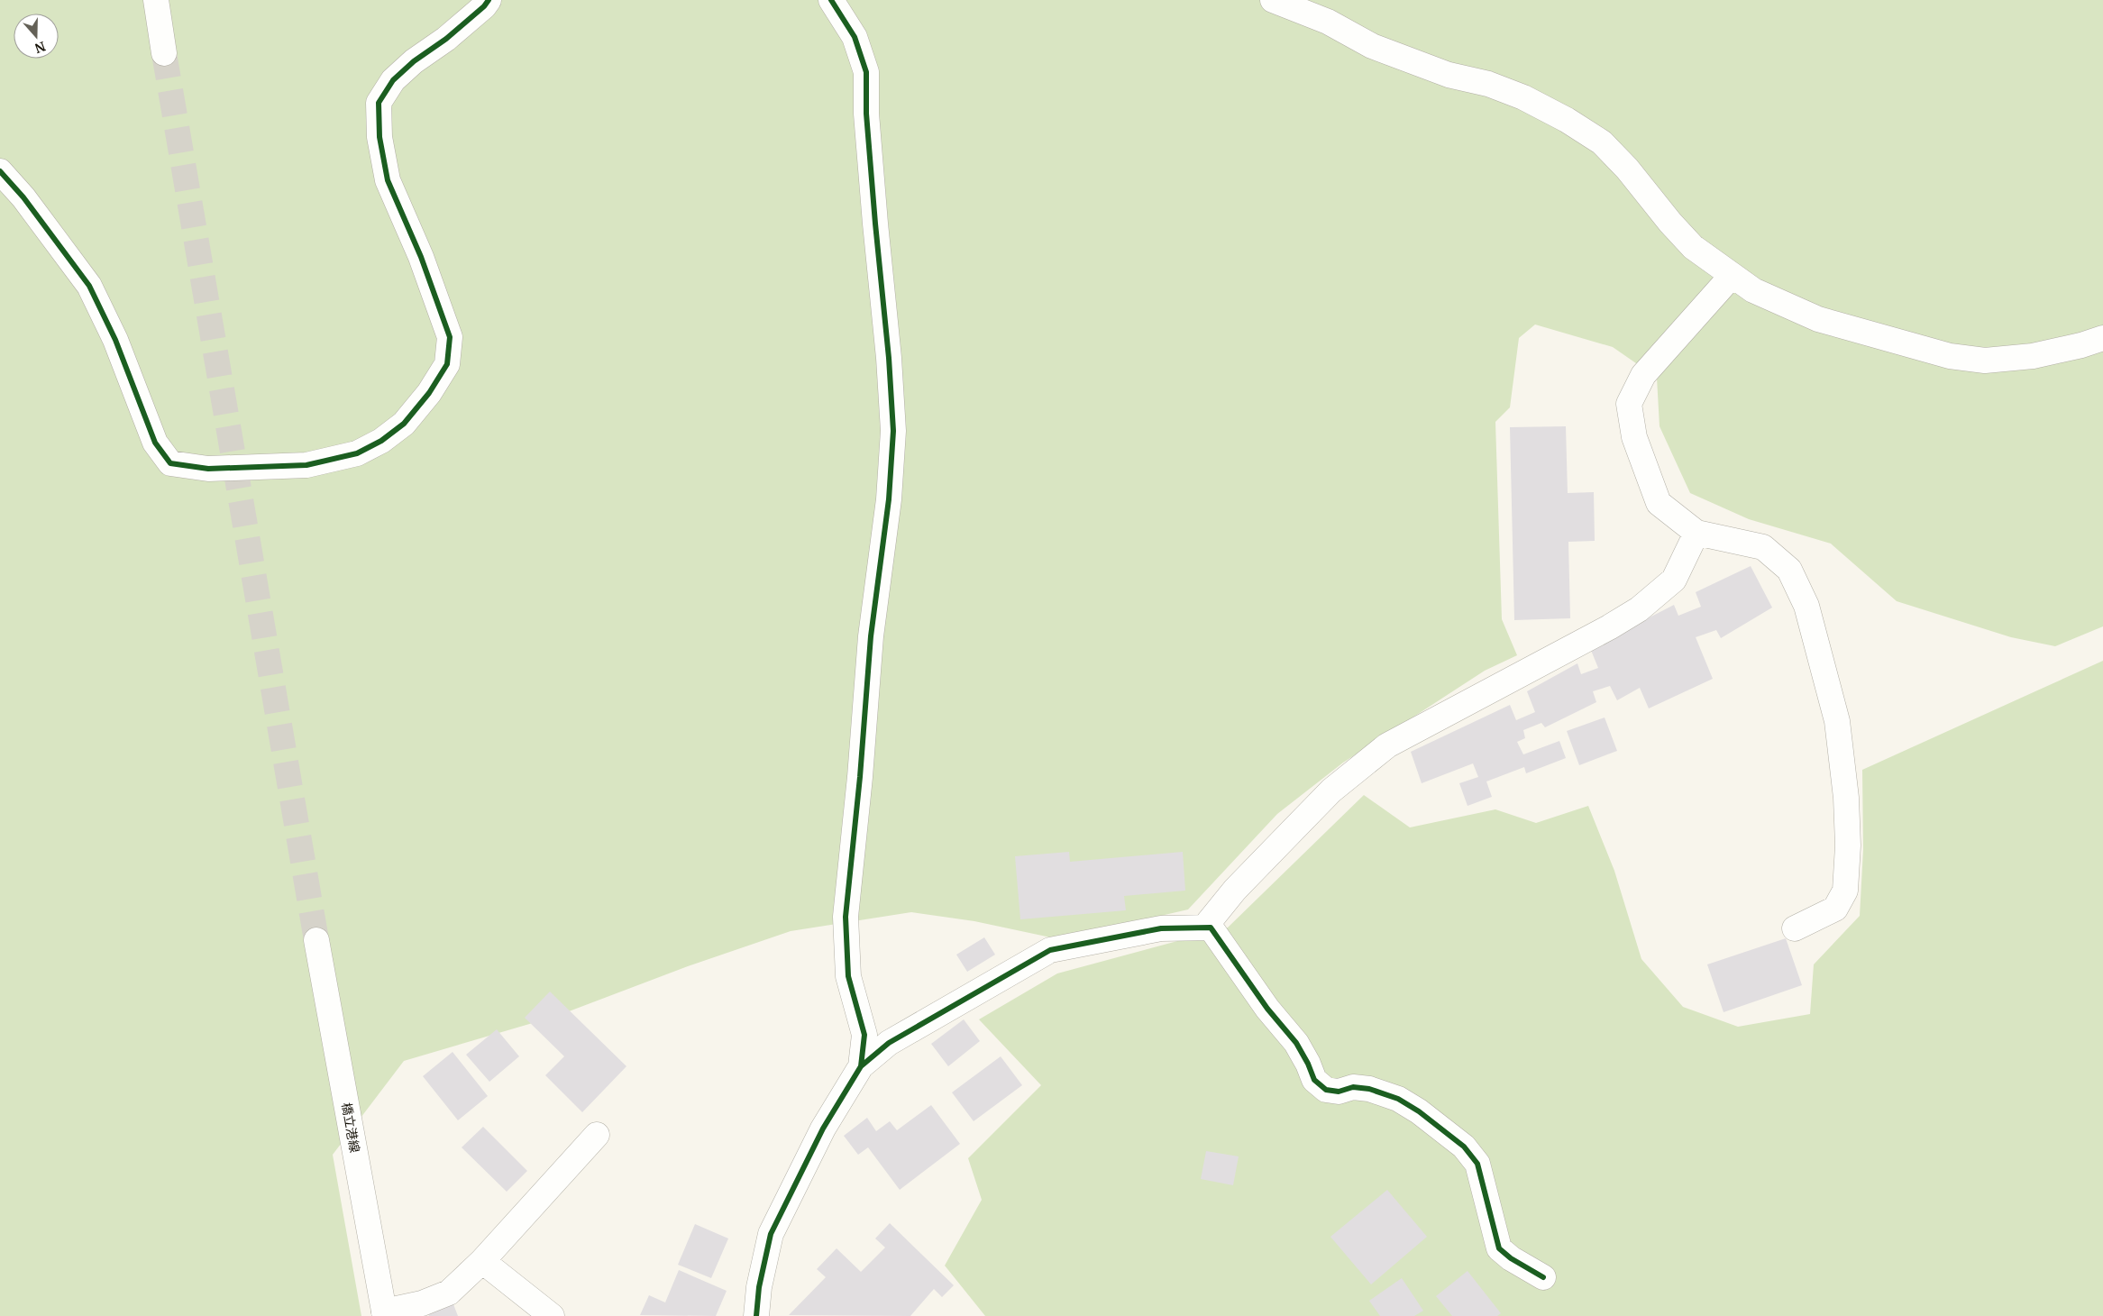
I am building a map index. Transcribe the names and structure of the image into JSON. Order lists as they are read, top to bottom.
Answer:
{
  "streets": {
    "street": ["橋立港線"]
  },
  "north": "bottom"
}
